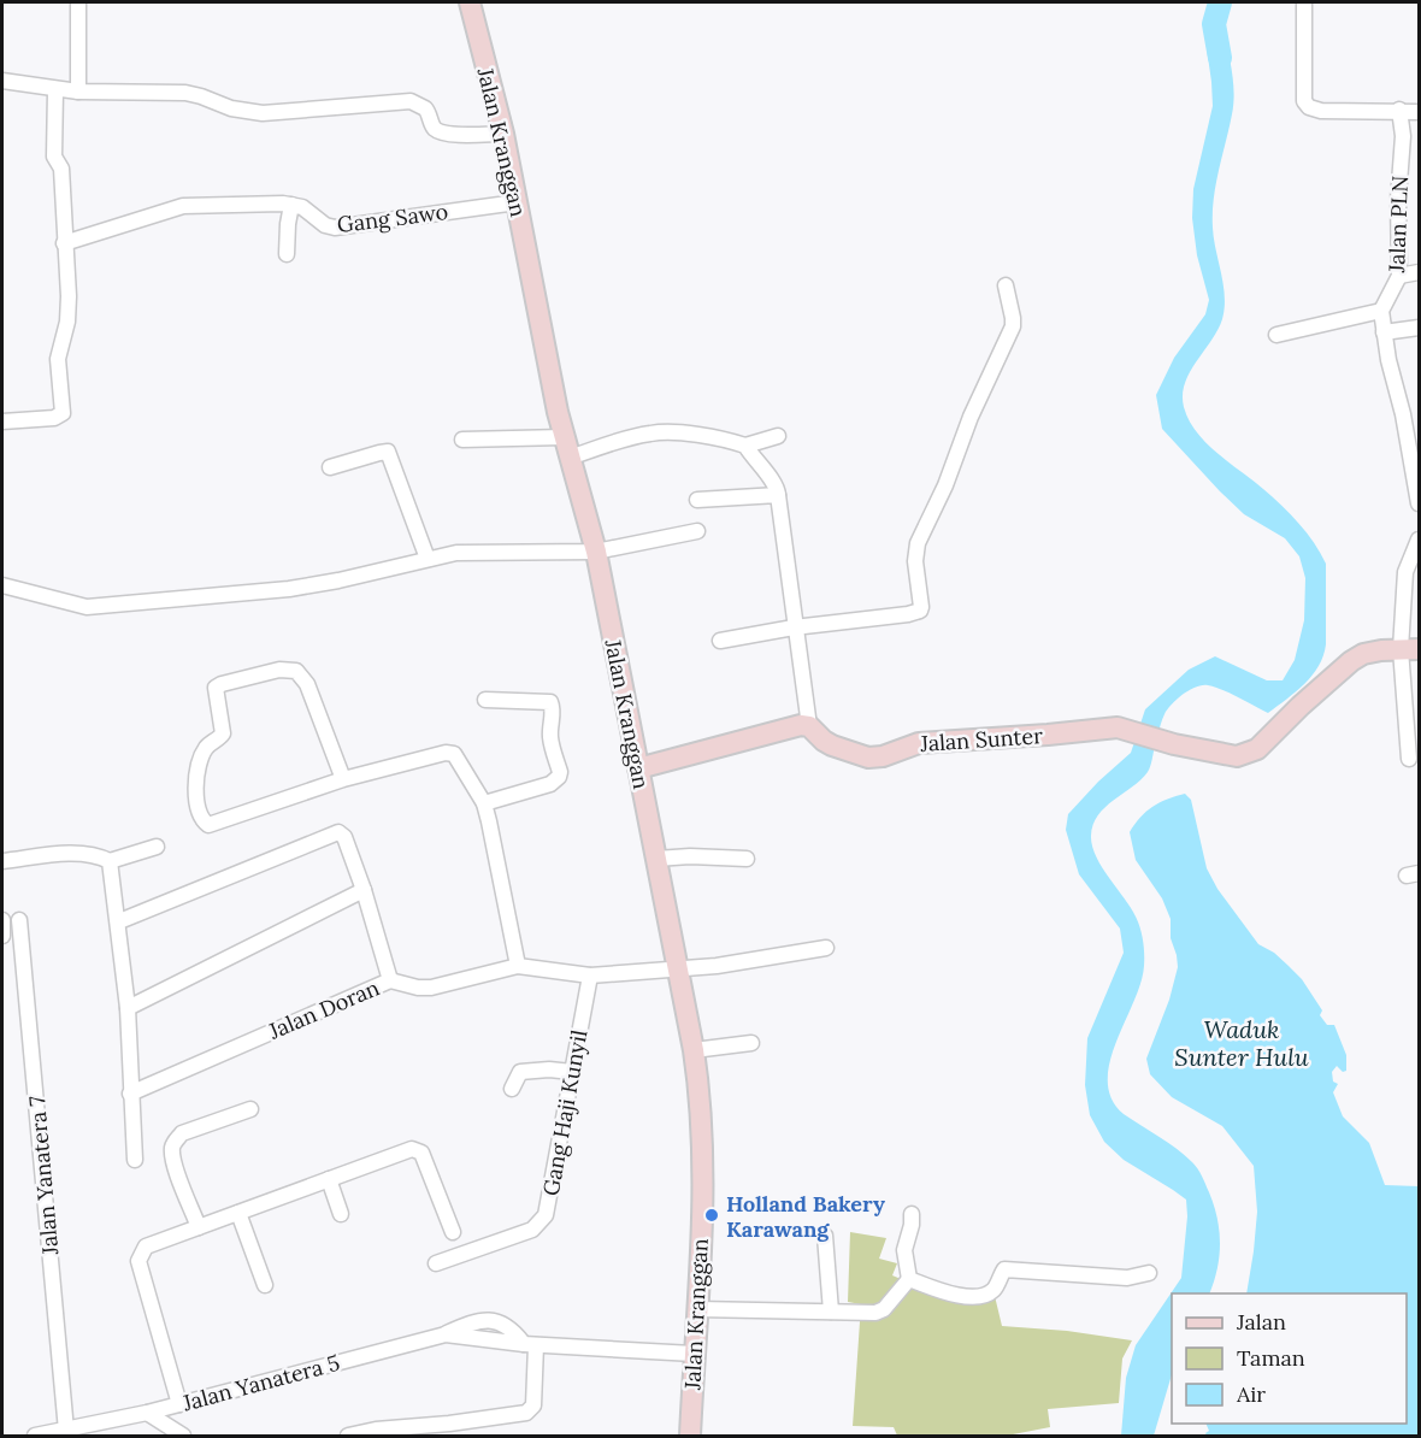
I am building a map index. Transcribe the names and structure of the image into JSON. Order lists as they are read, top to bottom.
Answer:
{
  "streets": {
    "main road": ["Jalan Kranggan", "Jalan Sunter"],
    "street": [
      "Gang Sawo",
      "Jalan PLN",
      "Jalan Doran",
      "Gang Haji Kunyil",
      "Jalan Yanatera 7",
      "Jalan Yanatera 5"
    ]
  },
  "crossings": [
    ["Jalan Kranggan", "Gang Sawo"],
    ["Jalan Kranggan", "Jalan Doran"],
    ["Jalan Doran", "Gang Haji Kunyil"],
    ["Jalan Yanatera 7", "Jalan Yanatera 5"]
  ],
  "water": ["Waduk Sunter Hulu"],
  "places": ["Holland Bakery Karawang"],
  "legend": ["Jalan", "Taman", "Air"]
}
